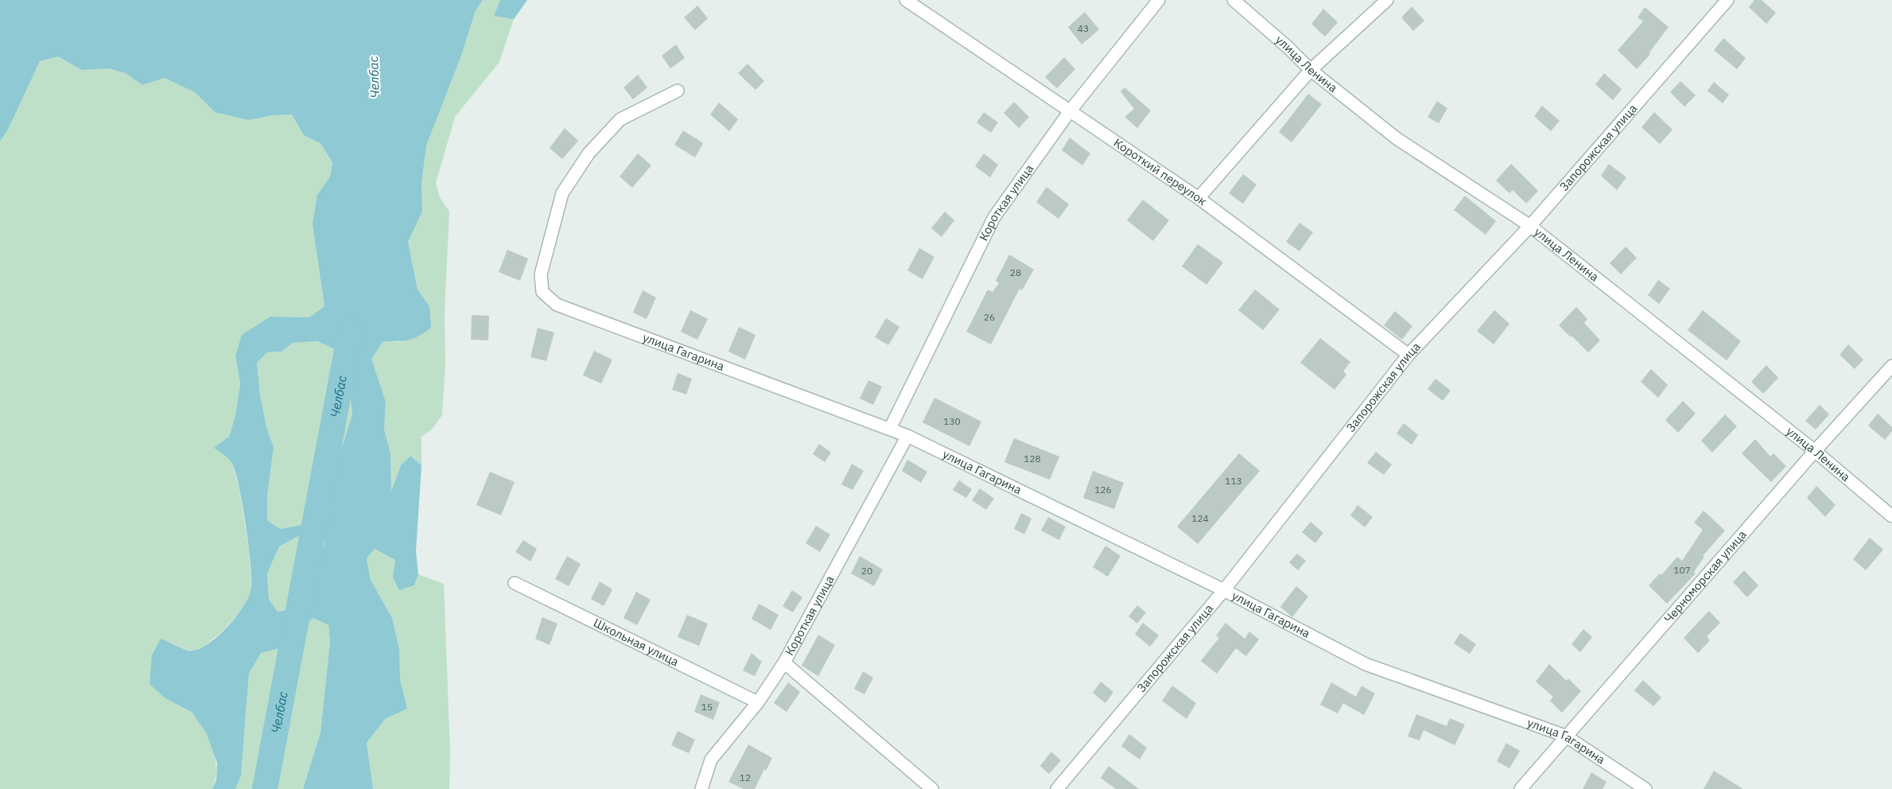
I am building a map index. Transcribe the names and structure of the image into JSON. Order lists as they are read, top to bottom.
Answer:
{
  "streets": {
    "street": [
      "улица Ленина",
      "Запорожская улица",
      "Короткий переулок",
      "Короткая улица",
      "улица Гагарина",
      "Черноморская улица",
      "Школьная улица"
    ]
  },
  "crossings": [
    ["улица Ленина", "Запорожская улица"],
    ["улица Ленина", "Черноморская улица"],
    ["Запорожская улица", "Короткий переулок"],
    ["Запорожская улица", "улица Гагарина"],
    ["Короткий переулок", "Короткая улица"],
    ["Короткая улица", "улица Гагарина"],
    ["Короткая улица", "Школьная улица"],
    ["улица Гагарина", "Черноморская улица"]
  ],
  "water": ["Челбас"],
  "house_numbers": [
    "43",
    "28",
    "26",
    "130",
    "128",
    "113",
    "126",
    "124",
    "107",
    "20",
    "15",
    "12"
  ]
}
